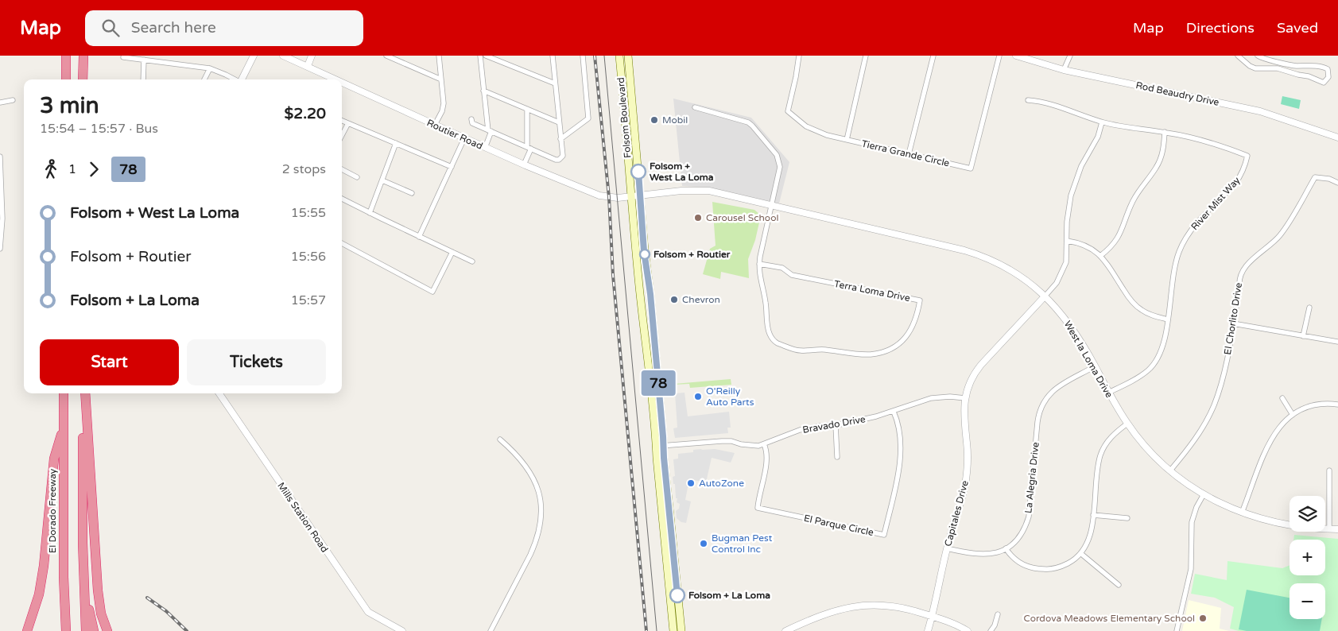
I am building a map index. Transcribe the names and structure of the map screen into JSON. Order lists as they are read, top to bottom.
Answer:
{
  "streets": {
    "highway": ["El Dorado Freeway"],
    "main road": ["Folsom Boulevard"],
    "street": [
      "Rod Beaudry Drive",
      "Routier Road",
      "Tierra Grande Circle",
      "River Mist Way",
      "Terra Loma Drive",
      "El Chorlito Drive",
      "West la Loma Drive",
      "Bravado Drive",
      "La Alegria Drive",
      "Capitales Drive",
      "Mills Station Road",
      "El Parque Circle"
    ]
  },
  "crossings": [
    ["Folsom Boulevard", "Routier Road"],
    ["Folsom Boulevard", "West la Loma Drive"],
    ["Folsom Boulevard", "Bravado Drive"],
    ["Routier Road", "West la Loma Drive"],
    ["River Mist Way", "West la Loma Drive"],
    ["Terra Loma Drive", "West la Loma Drive"],
    ["El Chorlito Drive", "West la Loma Drive"],
    ["West la Loma Drive", "La Alegria Drive"],
    ["West la Loma Drive", "Capitales Drive"],
    ["Bravado Drive", "Capitales Drive"],
    ["Bravado Drive", "El Parque Circle"],
    ["La Alegria Drive", "Capitales Drive"]
  ],
  "places": [
    "Mobil",
    "Folsom + West La Loma",
    "Carousel School",
    "Folsom + Routier",
    "Chevron",
    "O'Reilly Auto Parts",
    "AutoZone",
    "Bugman Pest Control Inc",
    "Folsom + La Loma",
    "Cordova Meadows Elementary School"
  ],
  "lines": ["bus line 78"],
  "page": {
    "header": "Map",
    "search": "Search here",
    "nav": ["Map", "Directions", "Saved"],
    "on_map": "78",
    "heading": ["3 min", "15:54 – 15:57 · Bus", "$2.20"],
    "legs": ["1", "78", "2 stops"],
    "list": [
      {
        "name": "Folsom + West La Loma",
        "value": "15:55"
      },
      {
        "name": "Folsom + Routier",
        "value": "15:56"
      },
      {
        "name": "Folsom + La Loma",
        "value": "15:57"
      }
    ],
    "buttons": ["Start", "Tickets"],
    "map_buttons": ["+", "−"]
  }
}
